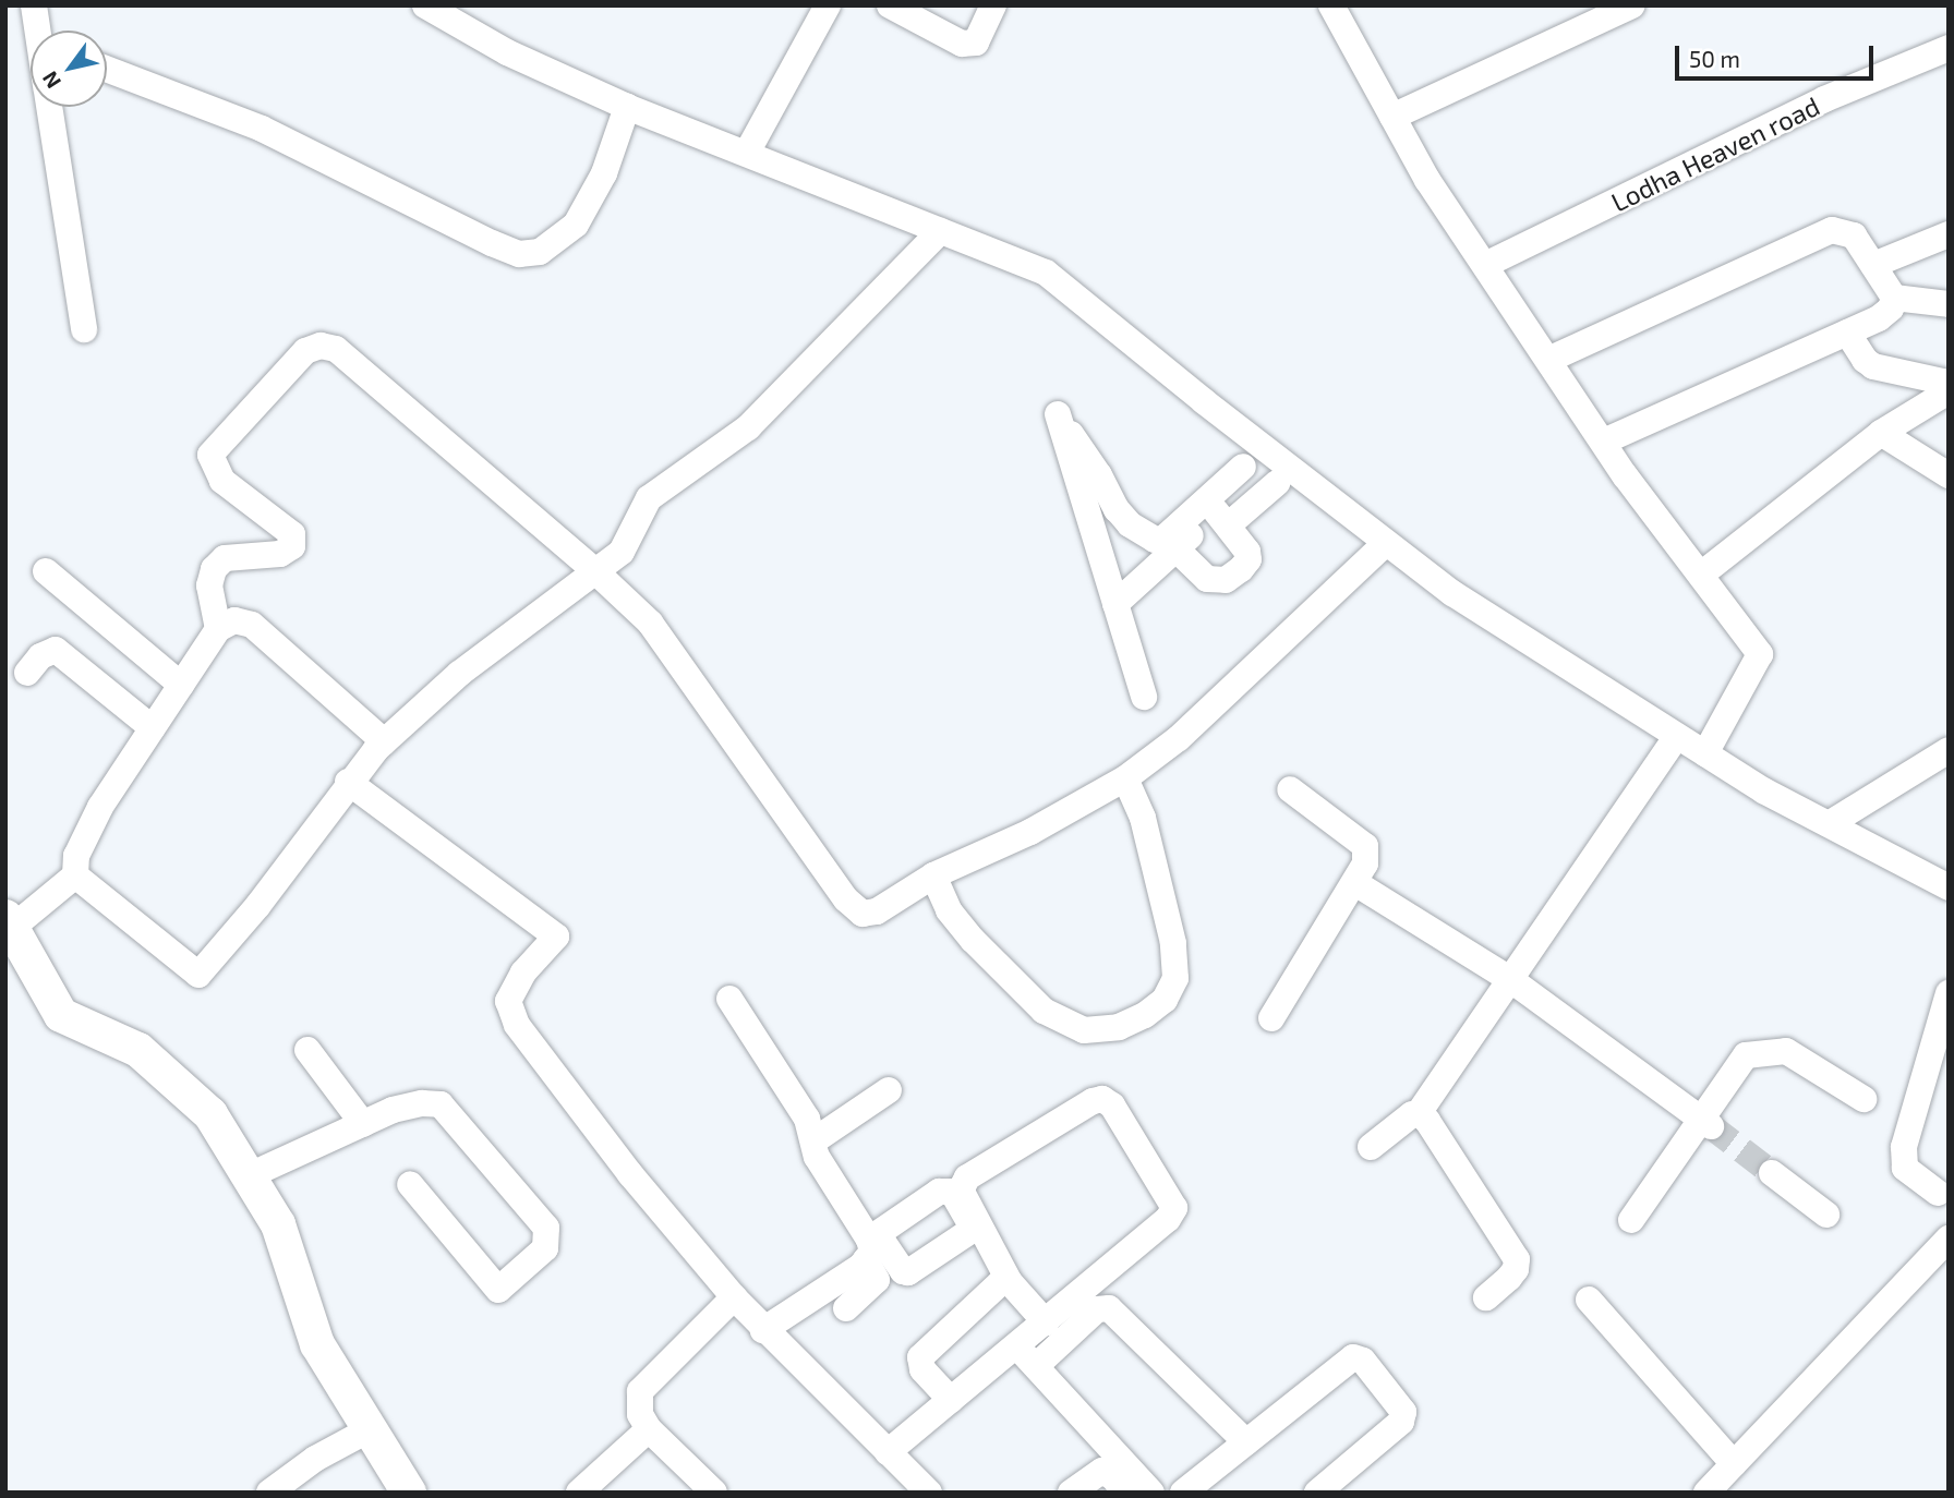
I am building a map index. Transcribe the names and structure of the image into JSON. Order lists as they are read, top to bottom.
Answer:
{
  "streets": {
    "street": ["Lodha Heaven road"]
  },
  "scale_bar": "50 m",
  "north": "bottom left"
}
